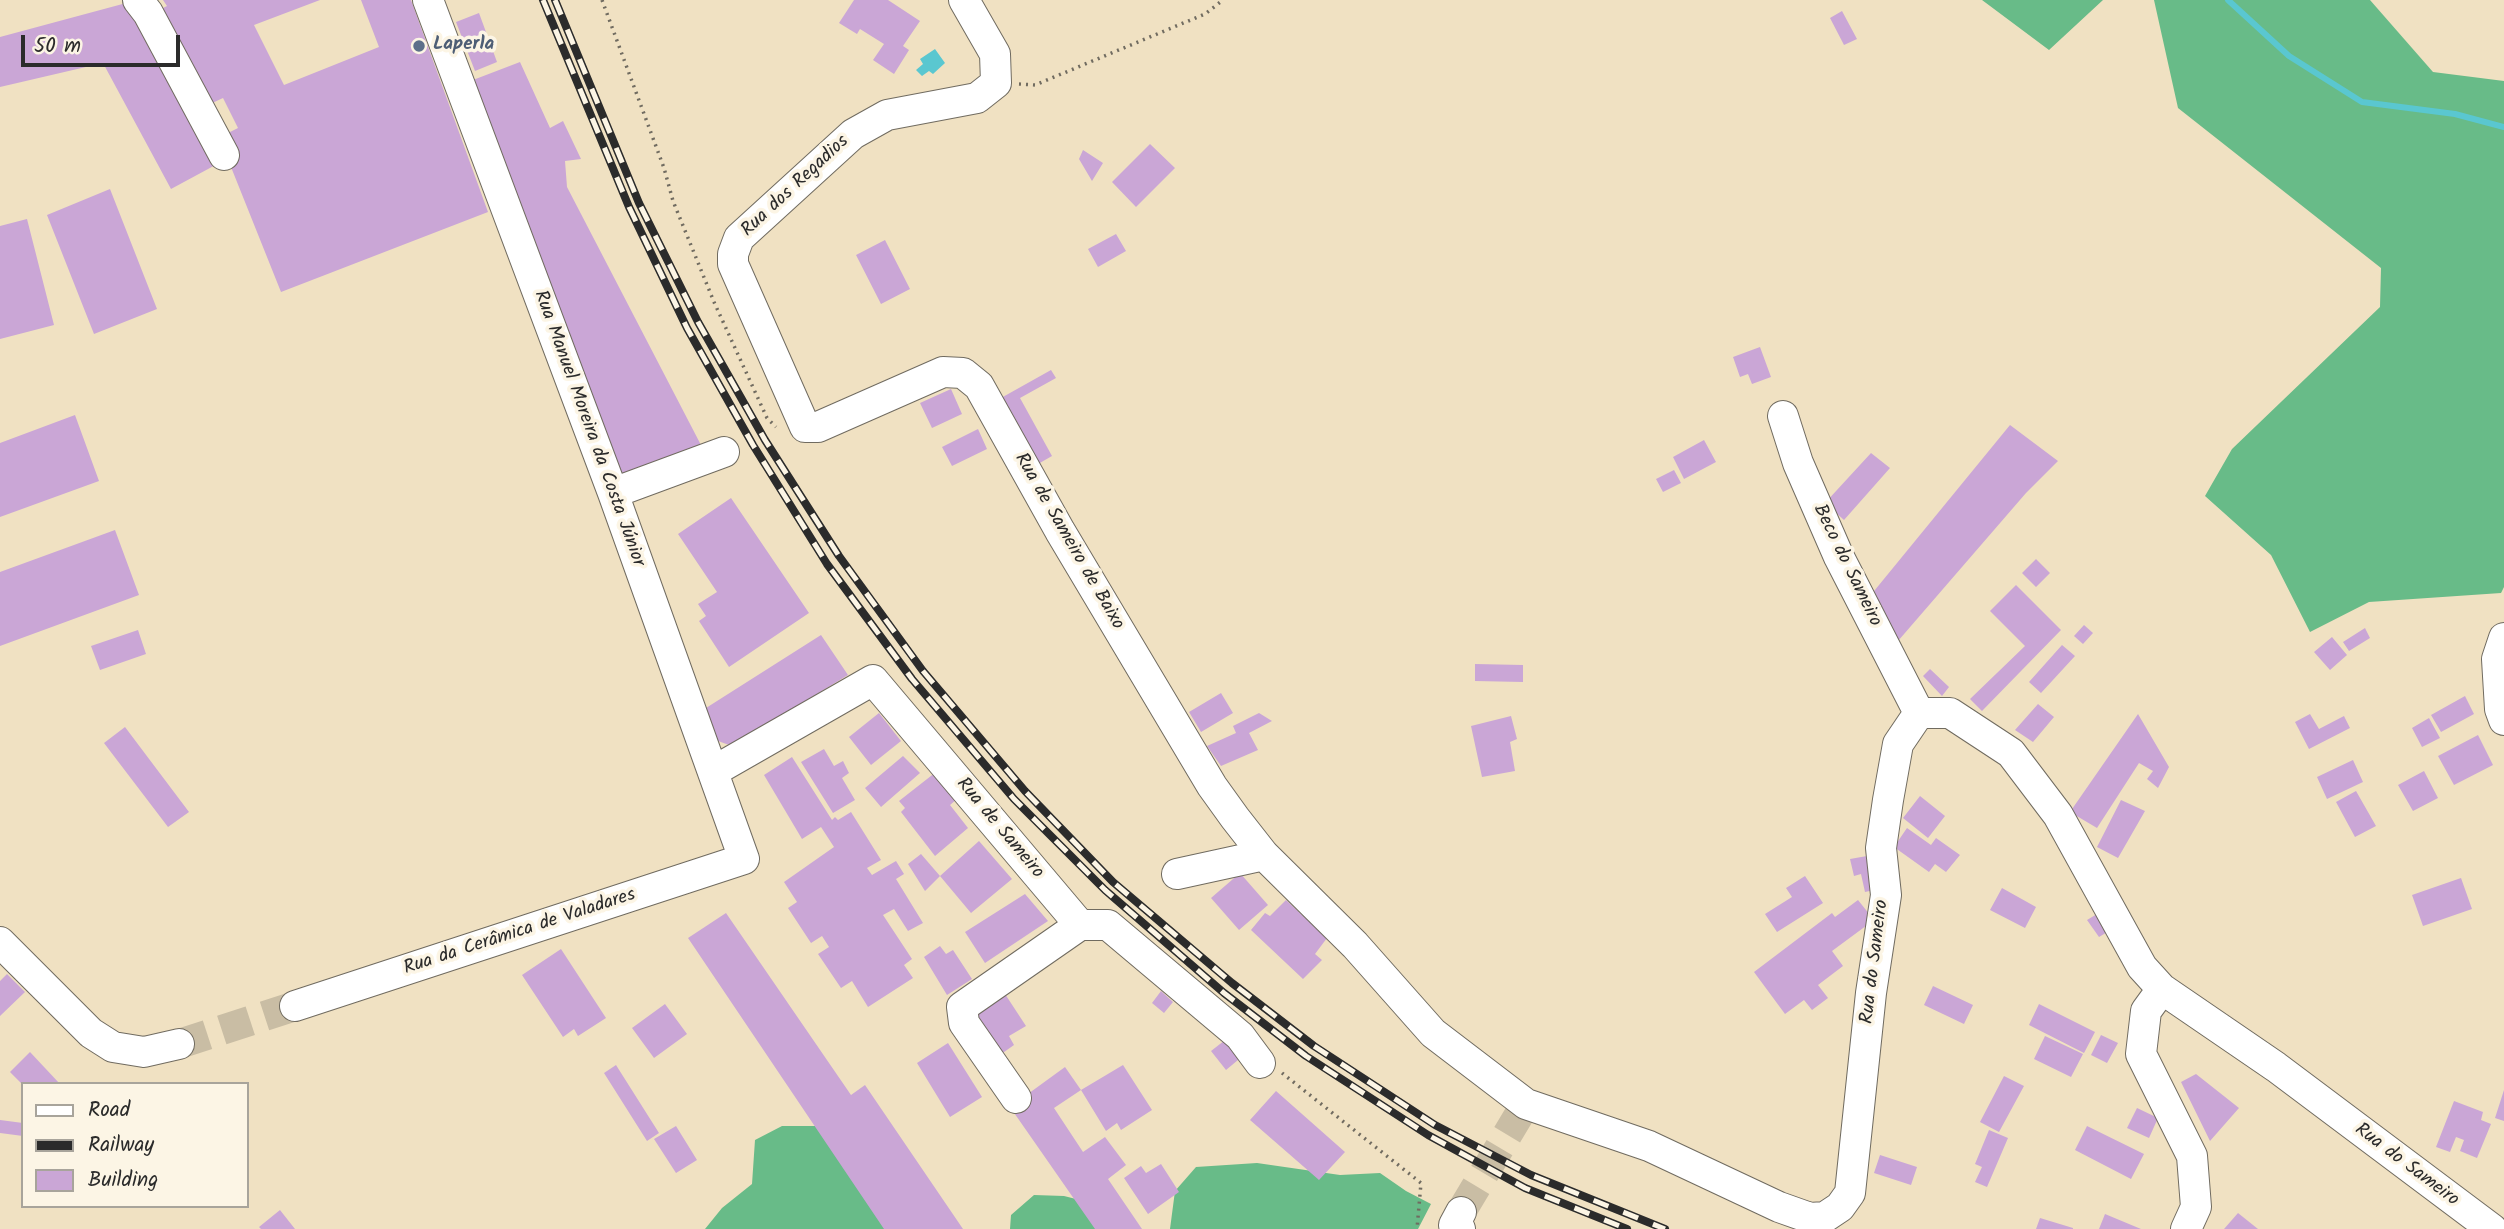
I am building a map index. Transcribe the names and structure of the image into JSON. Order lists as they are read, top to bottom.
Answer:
{
  "streets": {
    "street": [
      "Rua dos Regadios",
      "Rua Manuel Moreira da Costa Júnior",
      "Rua de Sameiro de Baixo",
      "Beco do Sameiro",
      "Rua de Sameiro",
      "Rua da Cerâmica de Valadares",
      "Rua do Sameiro"
    ]
  },
  "crossings": [
    ["Rua dos Regadios", "Rua de Sameiro de Baixo"],
    ["Rua Manuel Moreira da Costa Júnior", "Rua de Sameiro"],
    ["Rua Manuel Moreira da Costa Júnior", "Rua da Cerâmica de Valadares"],
    ["Rua de Sameiro de Baixo", "Rua do Sameiro"],
    ["Beco do Sameiro", "Rua do Sameiro"]
  ],
  "places": ["Laperla"],
  "legend": ["Road", "Railway", "Building"],
  "scale_bar": "50 m"
}
